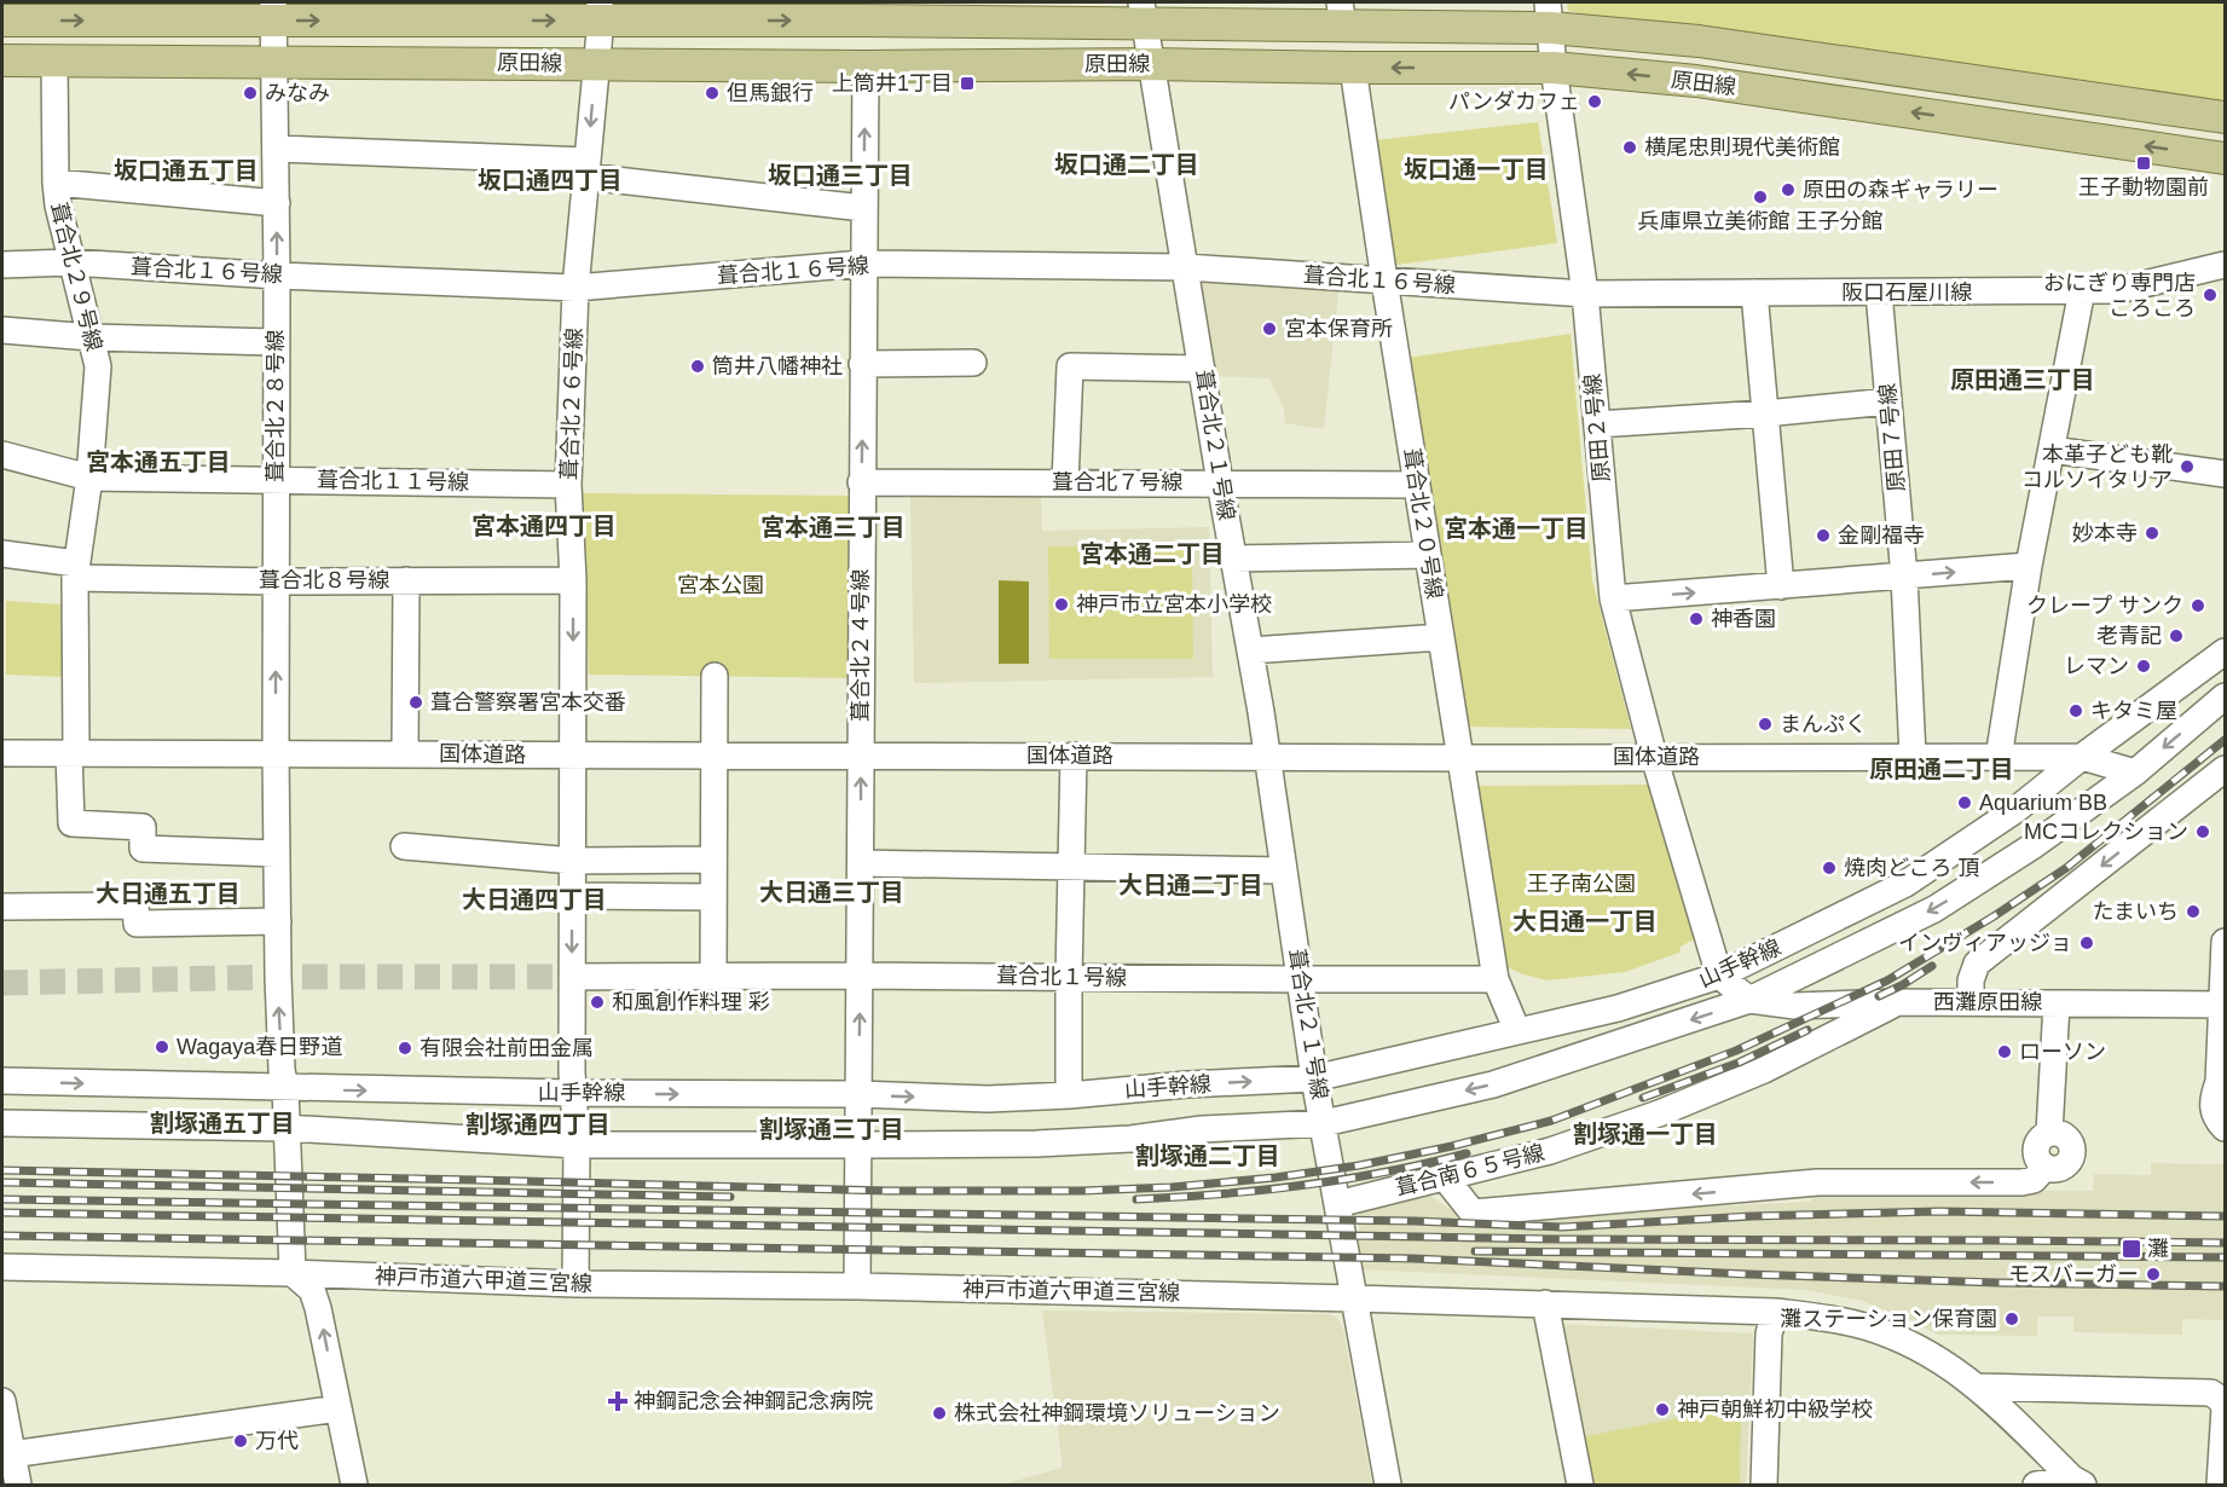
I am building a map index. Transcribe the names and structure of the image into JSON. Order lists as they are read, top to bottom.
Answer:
{
  "streets": {
    "main road": ["原田線"],
    "street": [
      "葺合北１６号線",
      "葺合北２９号線",
      "阪口石屋川線",
      "葺合北２６号線",
      "葺合北２８号線",
      "原田２号線",
      "原田７号線",
      "葺合北２１号線",
      "葺合北１１号線",
      "葺合北７号線",
      "葺合北２０号線",
      "葺合北８号線",
      "葺合北２４号線",
      "国体道路",
      "山手幹線",
      "葺合北１号線",
      "西灘原田線",
      "葺合南６５号線",
      "神戸市道六甲道三宮線"
    ]
  },
  "crossings": [
    ["原田線", "葺合北２９号線"],
    ["原田線", "葺合北２６号線"],
    ["原田線", "葺合北２８号線"],
    ["原田線", "原田２号線"],
    ["原田線", "葺合北２１号線"],
    ["原田線", "葺合北２０号線"],
    ["原田線", "葺合北２４号線"],
    ["葺合北１６号線", "葺合北２９号線"],
    ["葺合北１６号線", "阪口石屋川線"],
    ["葺合北１６号線", "葺合北２６号線"],
    ["葺合北１６号線", "葺合北２８号線"],
    ["葺合北１６号線", "原田２号線"],
    ["葺合北１６号線", "葺合北２１号線"],
    ["葺合北１６号線", "葺合北２０号線"],
    ["葺合北１６号線", "葺合北２４号線"],
    ["葺合北２９号線", "葺合北２８号線"],
    ["葺合北２９号線", "葺合北１１号線"],
    ["葺合北２９号線", "葺合北８号線"],
    ["葺合北２９号線", "国体道路"],
    ["阪口石屋川線", "原田２号線"],
    ["阪口石屋川線", "原田７号線"],
    ["葺合北２６号線", "葺合北１１号線"],
    ["葺合北２６号線", "葺合北８号線"],
    ["葺合北２６号線", "国体道路"],
    ["葺合北２６号線", "山手幹線"],
    ["葺合北２６号線", "葺合北１号線"],
    ["葺合北２６号線", "神戸市道六甲道三宮線"],
    ["葺合北２８号線", "葺合北１１号線"],
    ["葺合北２８号線", "葺合北８号線"],
    ["葺合北２８号線", "国体道路"],
    ["葺合北２８号線", "山手幹線"],
    ["葺合北２８号線", "神戸市道六甲道三宮線"],
    ["原田２号線", "国体道路"],
    ["原田２号線", "山手幹線"],
    ["原田７号線", "国体道路"],
    ["葺合北２１号線", "葺合北７号線"],
    ["葺合北２１号線", "国体道路"],
    ["葺合北２１号線", "山手幹線"],
    ["葺合北２１号線", "葺合北１号線"],
    ["葺合北２１号線", "葺合南６５号線"],
    ["葺合北２１号線", "神戸市道六甲道三宮線"],
    ["葺合北７号線", "葺合北２０号線"],
    ["葺合北７号線", "葺合北２４号線"],
    ["葺合北２０号線", "国体道路"],
    ["葺合北２０号線", "葺合北１号線"],
    ["葺合北２４号線", "国体道路"],
    ["葺合北２４号線", "山手幹線"],
    ["葺合北２４号線", "葺合北１号線"],
    ["葺合北２４号線", "神戸市道六甲道三宮線"],
    ["国体道路", "山手幹線"],
    ["山手幹線", "西灘原田線"],
    ["西灘原田線", "葺合南６５号線"]
  ],
  "districts": [
    "坂口通二丁目",
    "坂口通一丁目",
    "坂口通五丁目",
    "坂口通三丁目",
    "坂口通四丁目",
    "原田通三丁目",
    "宮本通五丁目",
    "宮本通四丁目",
    "宮本通三丁目",
    "宮本通一丁目",
    "宮本通二丁目",
    "原田通二丁目",
    "大日通二丁目",
    "大日通三丁目",
    "大日通五丁目",
    "大日通四丁目",
    "大日通一丁目",
    "割塚通五丁目",
    "割塚通四丁目",
    "割塚通三丁目",
    "割塚通一丁目",
    "割塚通二丁目"
  ],
  "parks": ["宮本公園", "王子南公園"],
  "places": {
    "transit": ["上筒井1丁目", "王子動物園前", "灘"],
    "other": [
      "みなみ",
      "但馬銀行",
      "パンダカフェ",
      "横尾忠則現代美術館",
      "原田の森ギャラリー",
      "兵庫県立美術館 王子分館",
      "おにぎり専門店 ころころ",
      "宮本保育所",
      "筒井八幡神社",
      "本革子ども靴 コルソイタリア",
      "妙本寺",
      "金剛福寺",
      "神戸市立宮本小学校",
      "クレープ サンク",
      "神香園",
      "老青記",
      "レマン",
      "葺合警察署宮本交番",
      "キタミ屋",
      "まんぷく",
      "Aquarium BB",
      "MCコレクション",
      "焼肉どころ 頂",
      "たまいち",
      "インヴィアッジョ",
      "和風創作料理 彩",
      "Wagaya春日野道",
      "有限会社前田金属",
      "ローソン",
      "モスバーガー",
      "灘ステーション保育園",
      "神戸朝鮮初中級学校",
      "株式会社神鋼環境ソリューション",
      "万代"
    ],
    "health": ["神鋼記念会神鋼記念病院"]
  }
}
